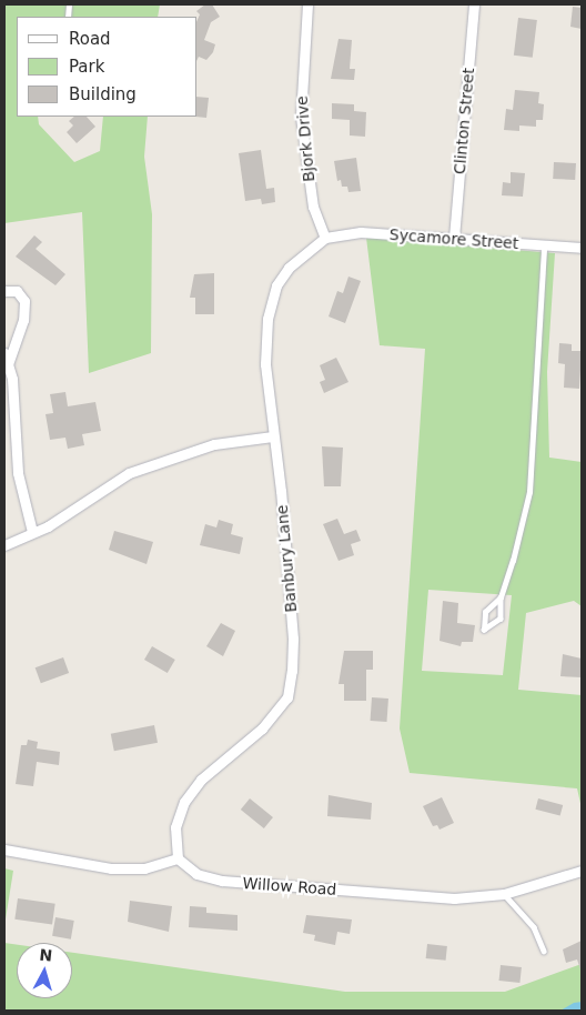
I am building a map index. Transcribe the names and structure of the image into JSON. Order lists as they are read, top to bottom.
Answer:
{
  "streets": {
    "street": [
      "Clinton Street",
      "Bjork Drive",
      "Sycamore Street",
      "Banbury Lane",
      "Willow Road"
    ]
  },
  "crossings": [
    ["Clinton Street", "Sycamore Street"],
    ["Bjork Drive", "Sycamore Street"],
    ["Bjork Drive", "Banbury Lane"],
    ["Sycamore Street", "Banbury Lane"],
    ["Banbury Lane", "Willow Road"]
  ],
  "legend": ["Road", "Park", "Building"],
  "north": "top"
}
